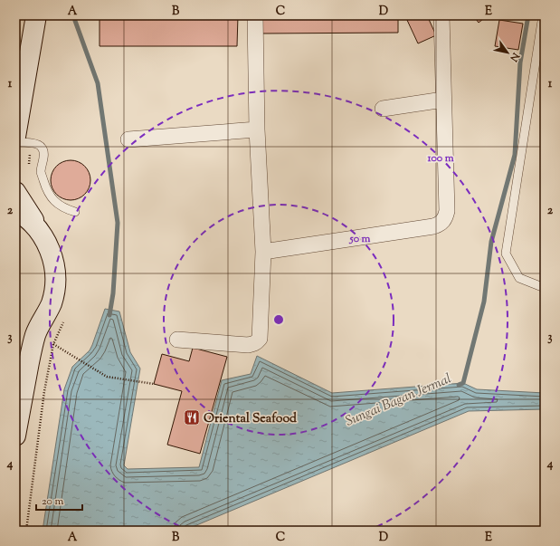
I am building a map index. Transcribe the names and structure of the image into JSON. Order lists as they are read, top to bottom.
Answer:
{
  "water": ["Sungai Bagan Jermal"],
  "places": {
    "restaurant": ["Oriental Seafood"]
  },
  "scale_bar": "20 m",
  "north": "bottom right",
  "grid": {
    "columns": [
      "A",
      "B",
      "C",
      "D",
      "E"
    ],
    "rows": [
      "1",
      "2",
      "3",
      "4"
    ]
  },
  "rings": ["100 m", "50 m"]
}
